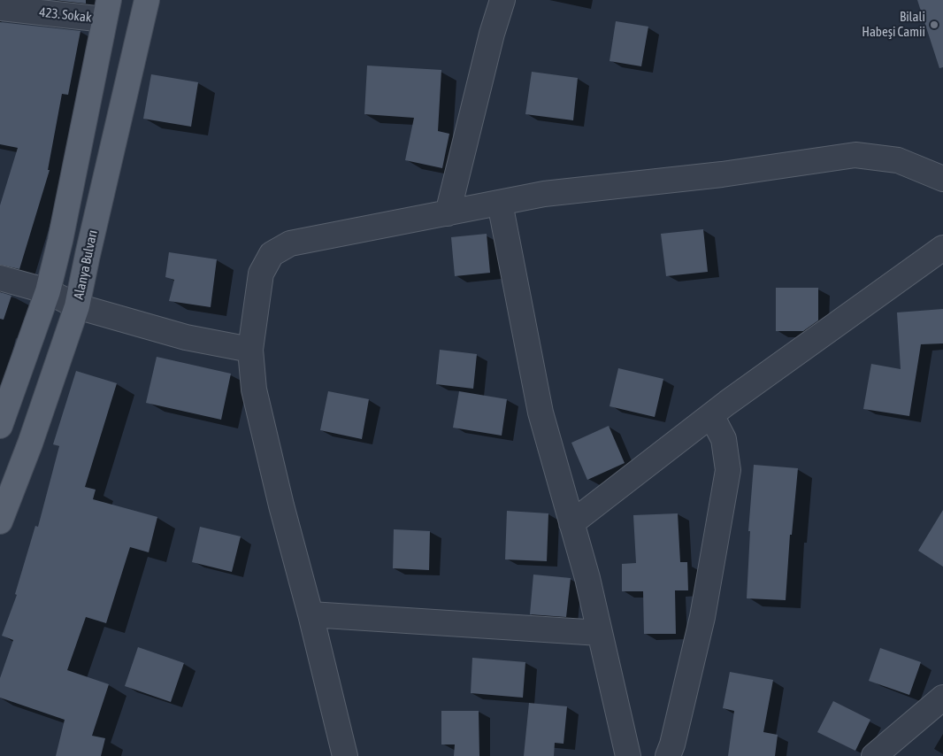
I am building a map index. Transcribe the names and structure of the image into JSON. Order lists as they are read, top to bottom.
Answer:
{
  "streets": {
    "main road": ["Alanya Bulvarı"],
    "street": ["423. Sokak"]
  },
  "places": ["Bilali Habeşi Camii"]
}
